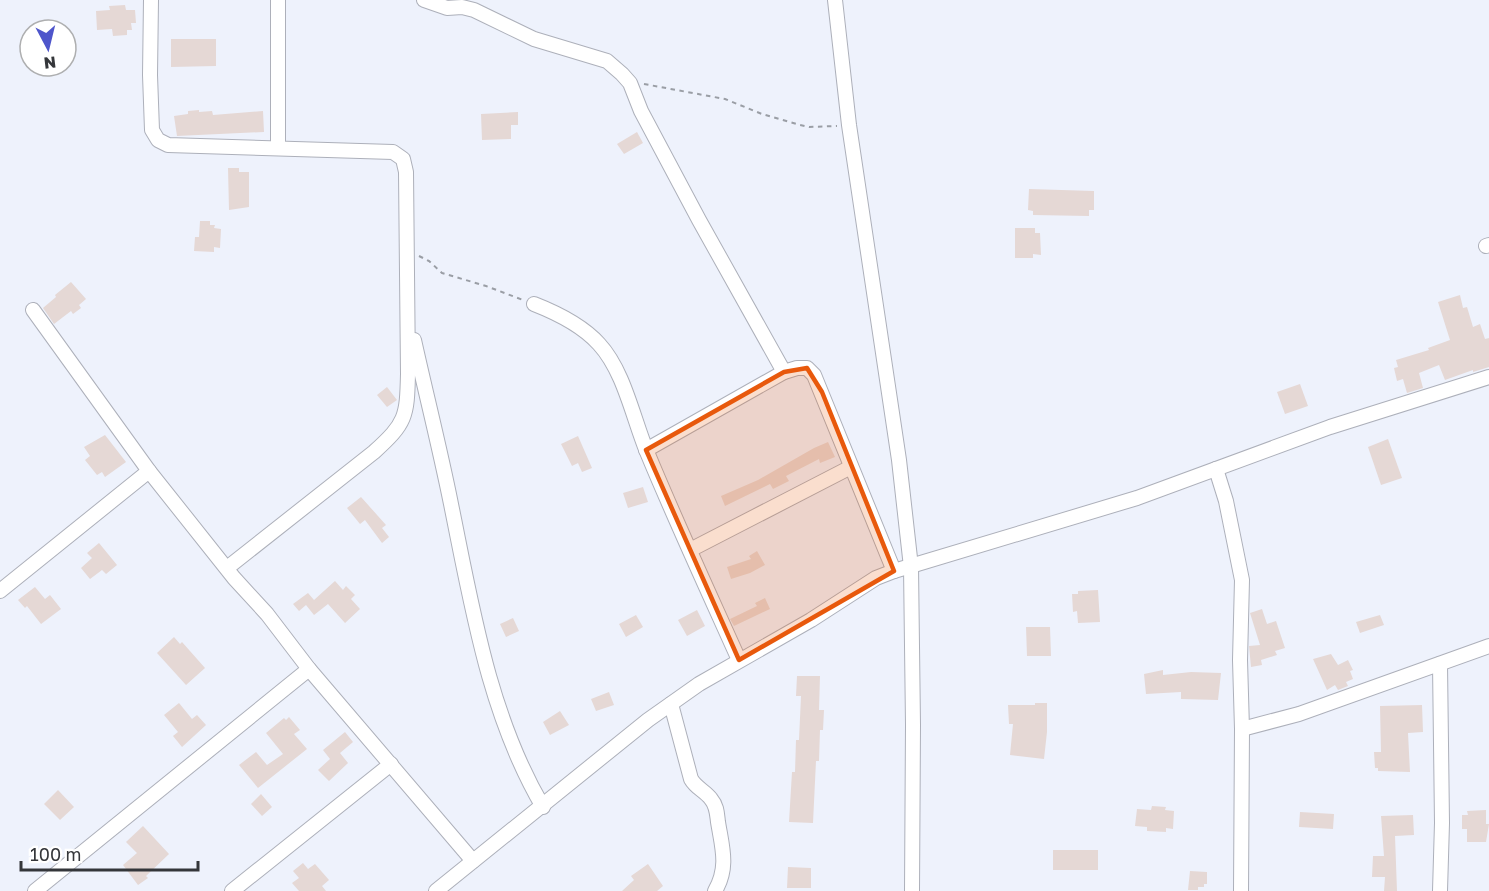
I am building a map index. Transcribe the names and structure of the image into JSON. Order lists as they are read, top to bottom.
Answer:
{
  "scale_bar": "100 m",
  "north": "bottom"
}
